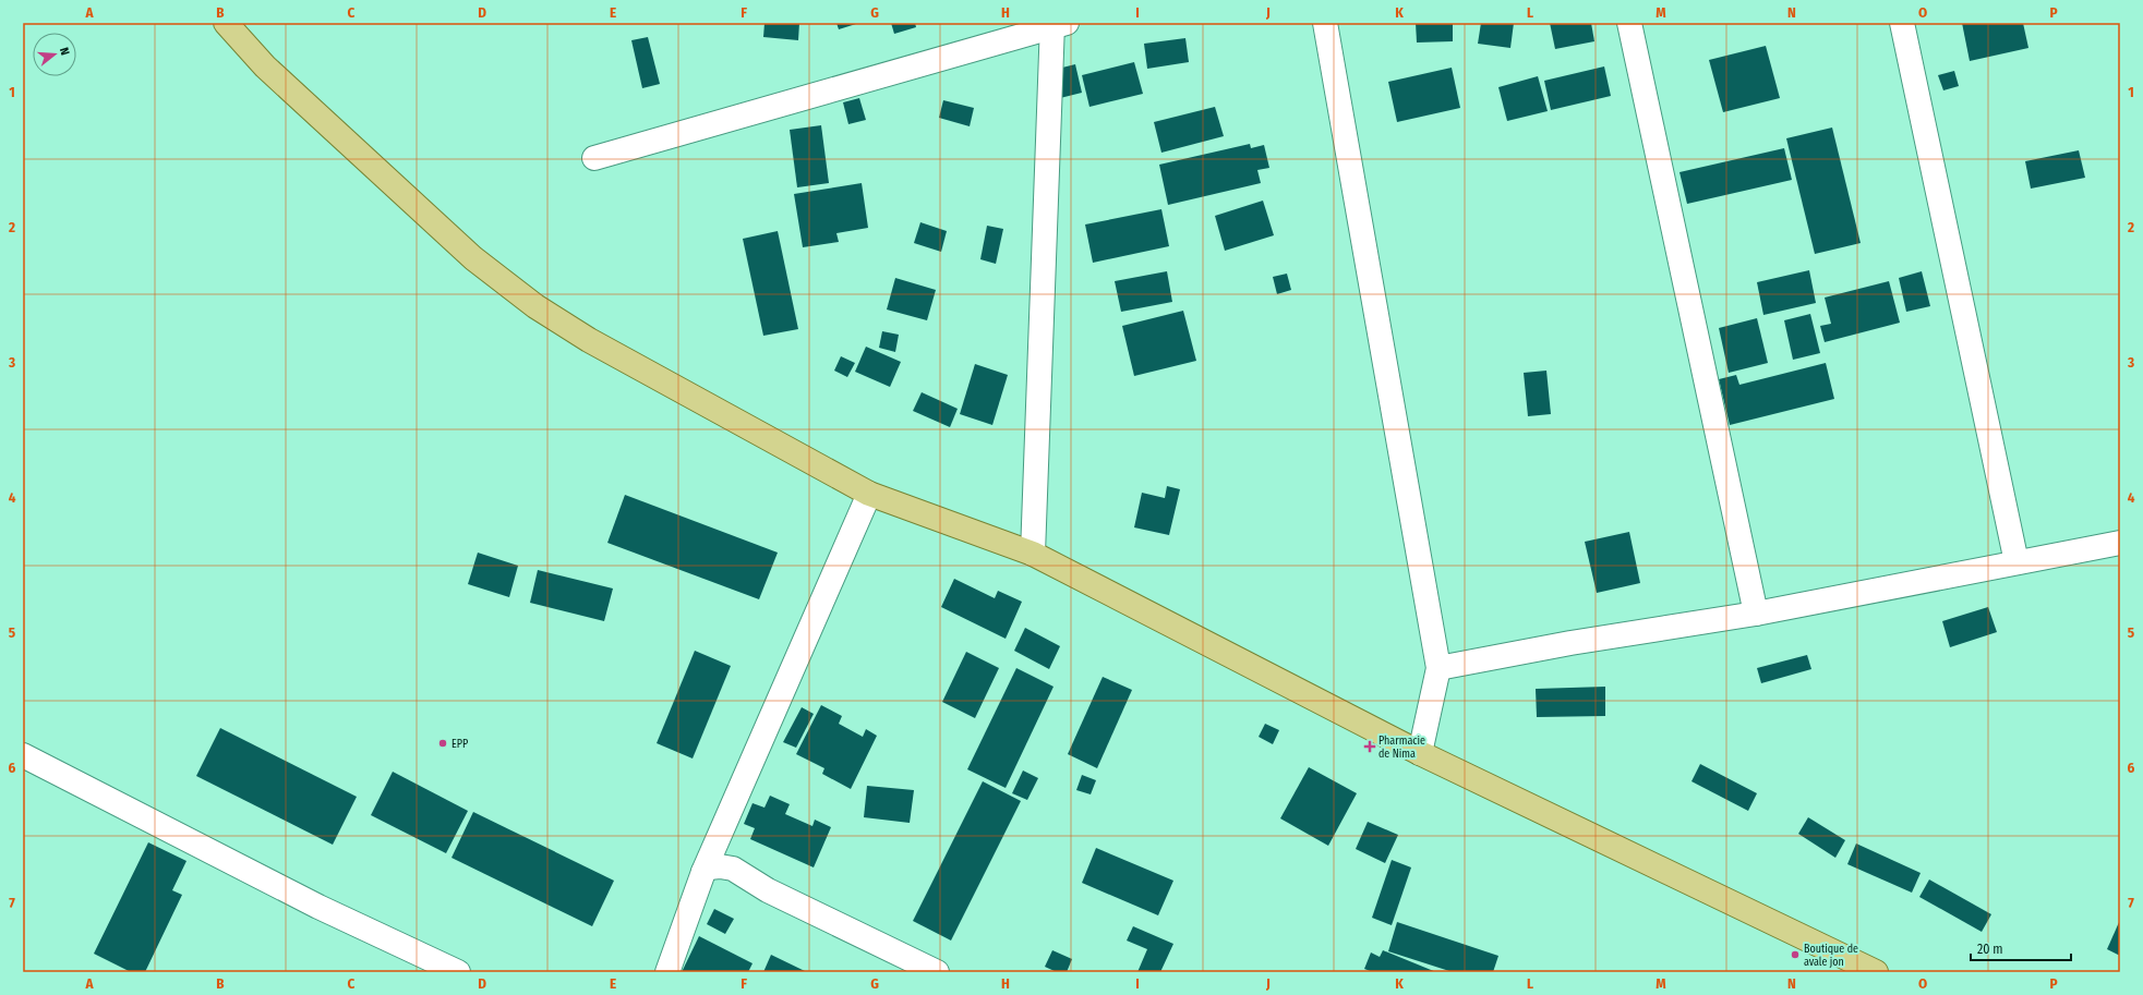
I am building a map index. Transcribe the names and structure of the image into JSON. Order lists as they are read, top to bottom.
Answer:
{
  "places": {
    "other": ["EPP", "Boutique de avale jon"],
    "health": ["Pharmacie de Nima"]
  },
  "scale_bar": "20 m",
  "north": "right",
  "grid": {
    "columns": [
      "A",
      "B",
      "C",
      "D",
      "E",
      "F",
      "G",
      "H",
      "I",
      "J",
      "K",
      "L",
      "M",
      "N",
      "O",
      "P"
    ],
    "rows": [
      "1",
      "2",
      "3",
      "4",
      "5",
      "6",
      "7"
    ]
  }
}
